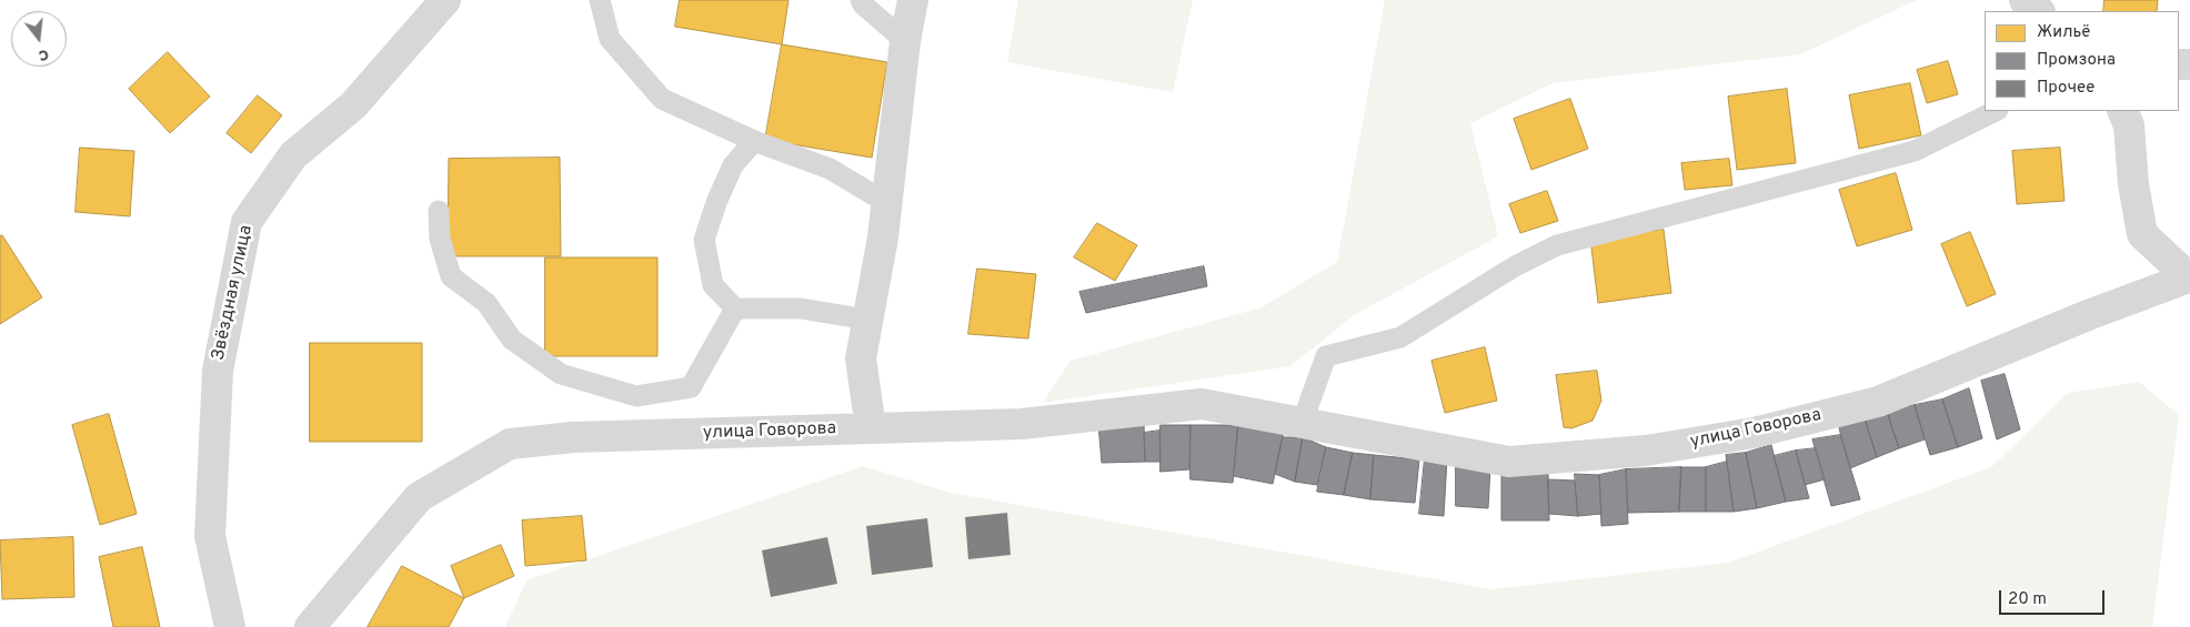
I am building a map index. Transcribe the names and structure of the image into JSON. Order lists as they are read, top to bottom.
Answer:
{
  "streets": {
    "street": ["Звёздная улица", "улица Говорова"]
  },
  "legend": ["Жильё", "Промзона", "Прочее"],
  "scale_bar": "20 m",
  "north": "bottom"
}
